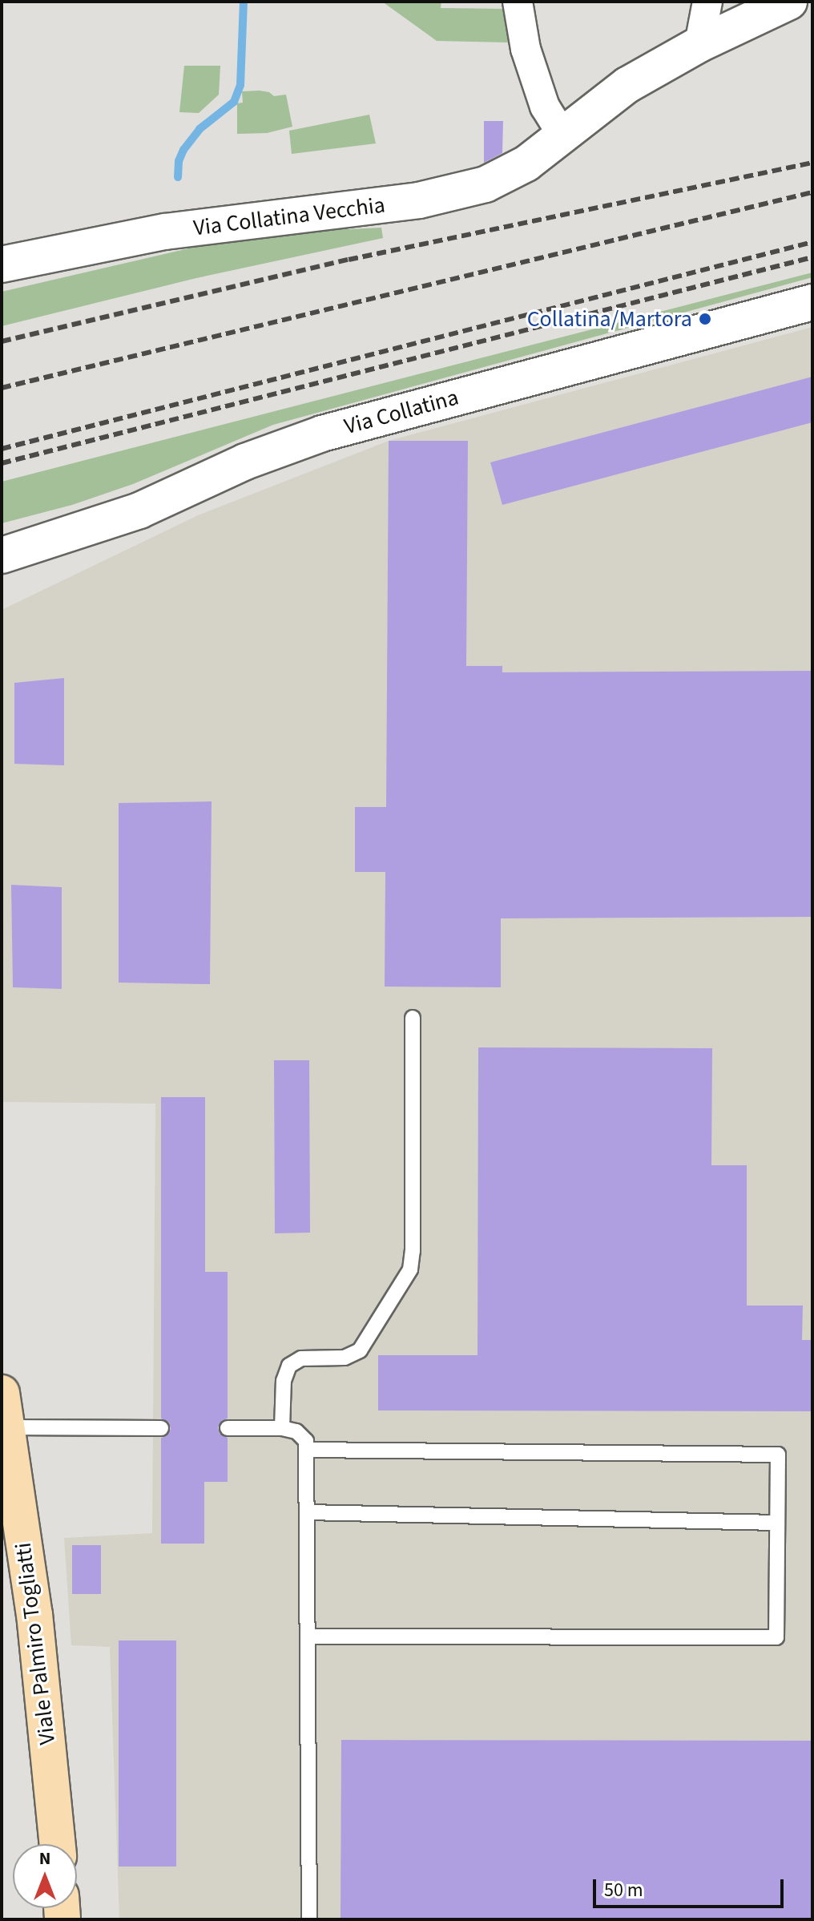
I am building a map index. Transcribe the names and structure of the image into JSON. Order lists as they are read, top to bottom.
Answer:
{
  "streets": {
    "main road": ["Viale Palmiro Togliatti"],
    "street": ["Via Collatina Vecchia", "Via Collatina"]
  },
  "places": ["Collatina/Martora"],
  "scale_bar": "50 m",
  "north": "top"
}
